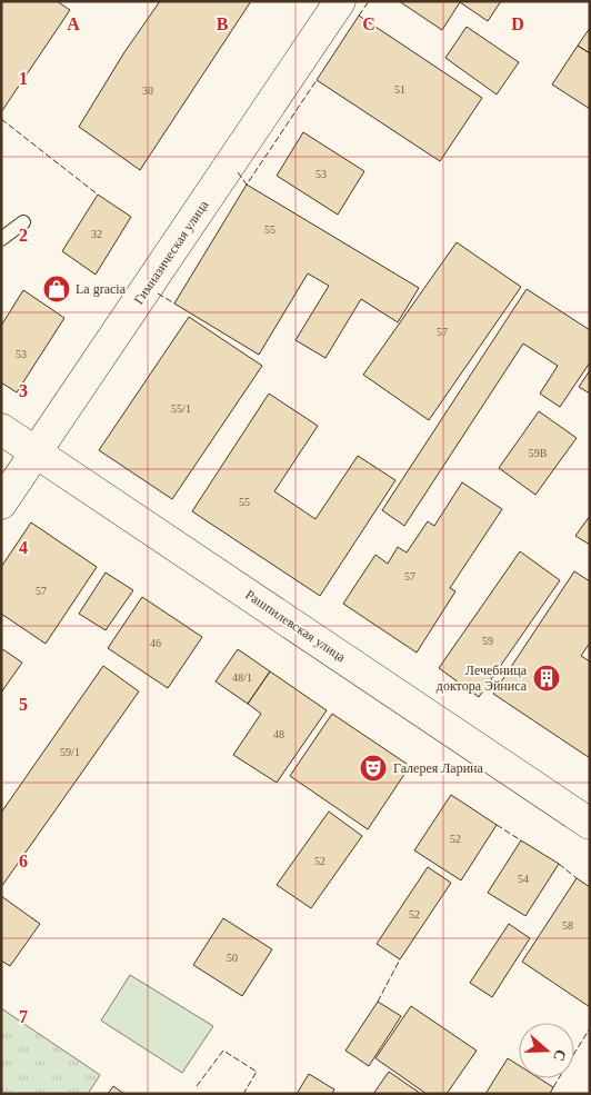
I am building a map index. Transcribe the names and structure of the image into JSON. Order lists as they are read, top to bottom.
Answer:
{
  "streets": {
    "street": ["Гимназическая улица", "Рашпилевская улица"]
  },
  "crossings": [
    ["Гимназическая улица", "Рашпилевская улица"]
  ],
  "places": {
    "shop": ["La gracia"],
    "building": ["Лечебница доктора Эйниса"],
    "theatre": ["Галерея Ларина"]
  },
  "house_numbers": [
    "51",
    "30",
    "53",
    "55",
    "32",
    "57",
    "53",
    "55/1",
    "59В",
    "55",
    "57",
    "57",
    "59",
    "46",
    "48/1",
    "48",
    "59/1",
    "52",
    "52",
    "54",
    "52",
    "58",
    "50"
  ],
  "north": "right",
  "grid": {
    "columns": [
      "A",
      "B",
      "C",
      "D"
    ],
    "rows": [
      "1",
      "2",
      "3",
      "4",
      "5",
      "6",
      "7"
    ]
  }
}
